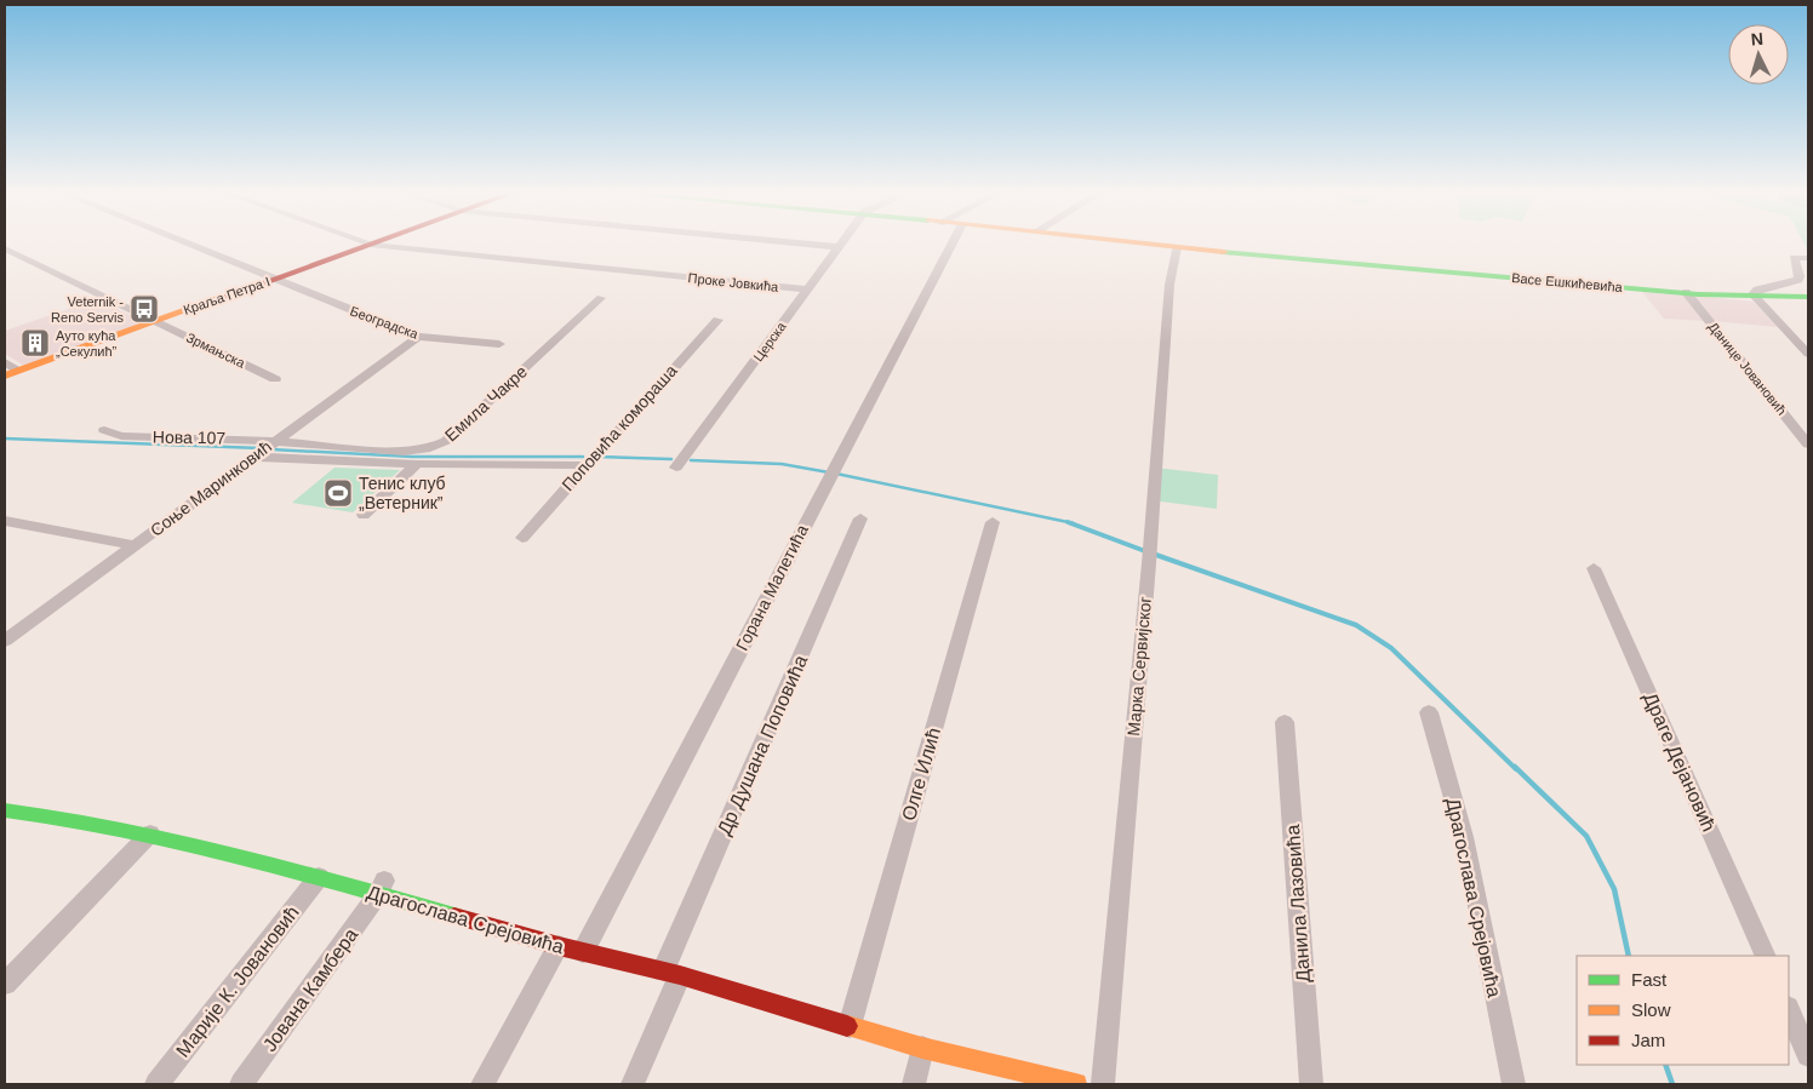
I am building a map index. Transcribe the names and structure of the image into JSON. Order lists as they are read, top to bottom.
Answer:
{
  "streets": {
    "street": [
      "Проке Јовкића",
      "Васе Ешкићевића",
      "Краља Петра I",
      "Београдска",
      "Церска",
      "Зрмањска",
      "Данице Јовановић",
      "Емила Чакре",
      "Поповића комораша",
      "Нова 107",
      "Соње Маринковић",
      "Горана Малетића",
      "Марка Сервијског",
      "Др Душана Поповића",
      "Драге Дејановић",
      "Олге Илић",
      "Драгослава Срејовића",
      "Данила Лазовића",
      "Марије К. Јовановић",
      "Јована Камбера"
    ]
  },
  "crossings": [
    ["Проке Јовкића", "Краља Петра I"],
    ["Проке Јовкића", "Церска"],
    ["Васе Ешкићевића", "Данице Јовановић"],
    ["Васе Ешкићевића", "Марка Сервијског"],
    ["Краља Петра I", "Београдска"],
    ["Краља Петра I", "Зрмањска"],
    ["Београдска", "Соње Маринковић"],
    ["Емила Чакре", "Поповића комораша"],
    ["Емила Чакре", "Нова 107"],
    ["Емила Чакре", "Соње Маринковић"],
    ["Нова 107", "Соње Маринковић"],
    ["Горана Малетића", "Драгослава Срејовића"],
    ["Др Душана Поповића", "Драгослава Срејовића"],
    ["Олге Илић", "Драгослава Срејовића"],
    ["Драгослава Срејовића", "Марије К. Јовановић"],
    ["Драгослава Срејовића", "Јована Камбера"]
  ],
  "places": {
    "bus stop": ["Veternik - Reno Servis"],
    "building": ["Ауто кућа „Секулић”"],
    "sports": ["Тенис клуб „Ветерник”"]
  },
  "legend": ["Fast", "Slow", "Jam"],
  "north": "top"
}
